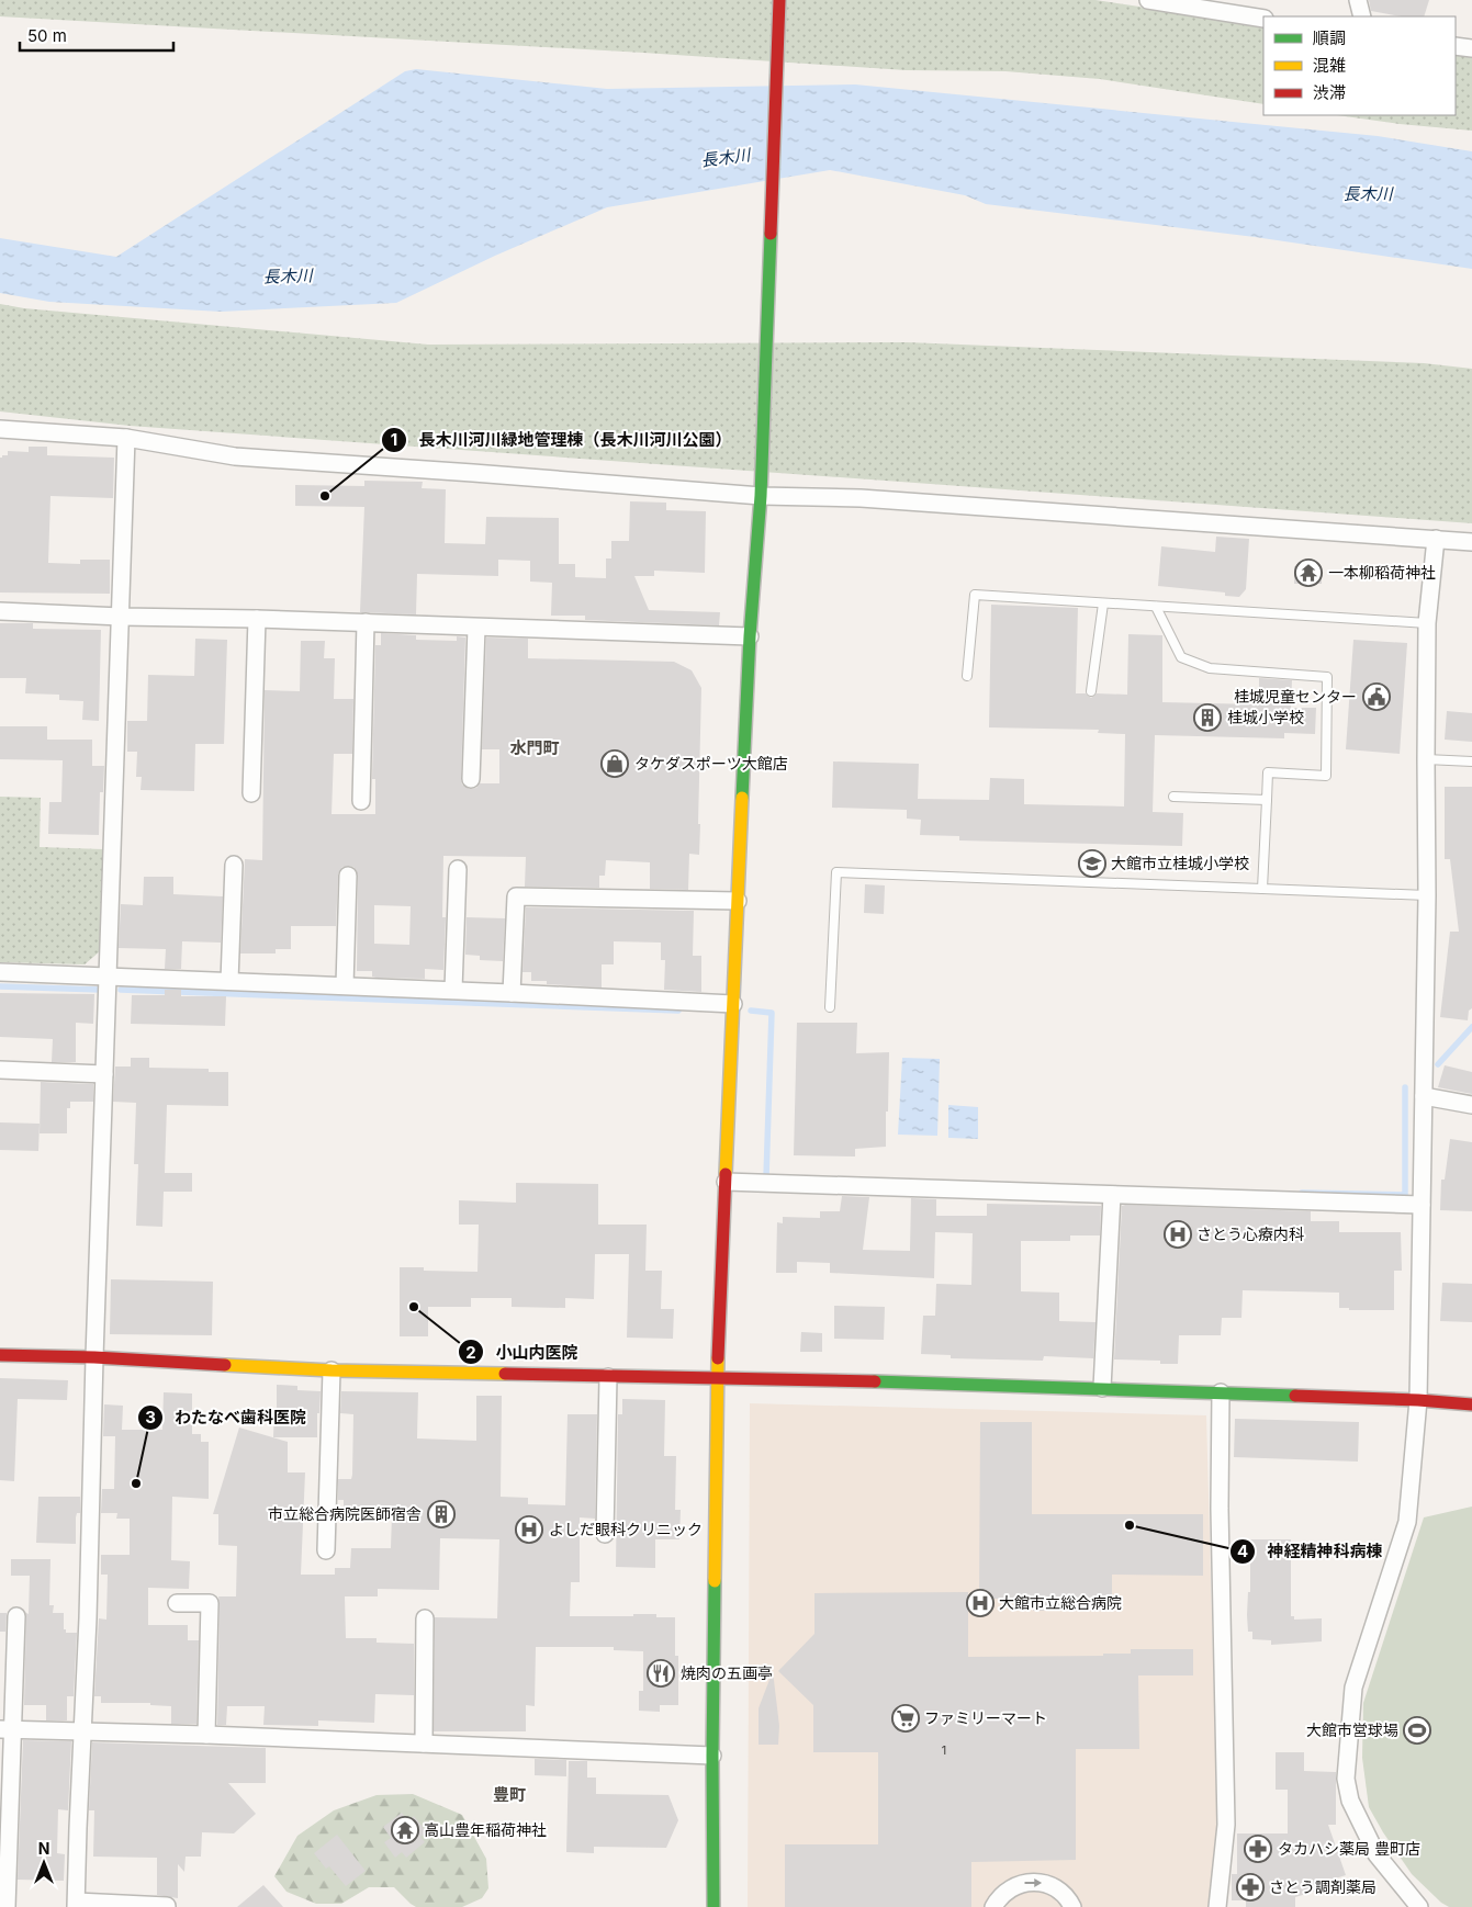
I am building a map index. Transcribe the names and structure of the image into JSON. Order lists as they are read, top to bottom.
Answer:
{
  "districts": ["水門町", "豊町"],
  "water": ["長木川"],
  "places": {
    "other": [
      "長木川河川緑地管理棟（長木川河川公園）",
      "小山内医院",
      "わたなべ歯科医院",
      "神経精神科病棟"
    ],
    "temple": ["一本柳稻荷神社", "高山豊年稲荷神社"],
    "public building": ["桂城児童センター"],
    "building": ["桂城小学校", "市立総合病院医師宿舎"],
    "shop": ["タケダスポーツ大館店"],
    "school or university": ["大館市立桂城小学校"],
    "hospital": ["さとう心療内科", "よしだ眼科クリニック", "大館市立総合病院"],
    "restaurant": ["焼肉の五画亭"],
    "supermarket": ["ファミリーマート"],
    "sports": ["大館市営球場"],
    "pharmacy": ["タカハシ薬局 豊町店", "さとう調剤薬局"]
  },
  "house_numbers": ["1"],
  "legend": ["順調", "混雑", "渋滞"],
  "scale_bar": "50 m",
  "north": "top"
}
